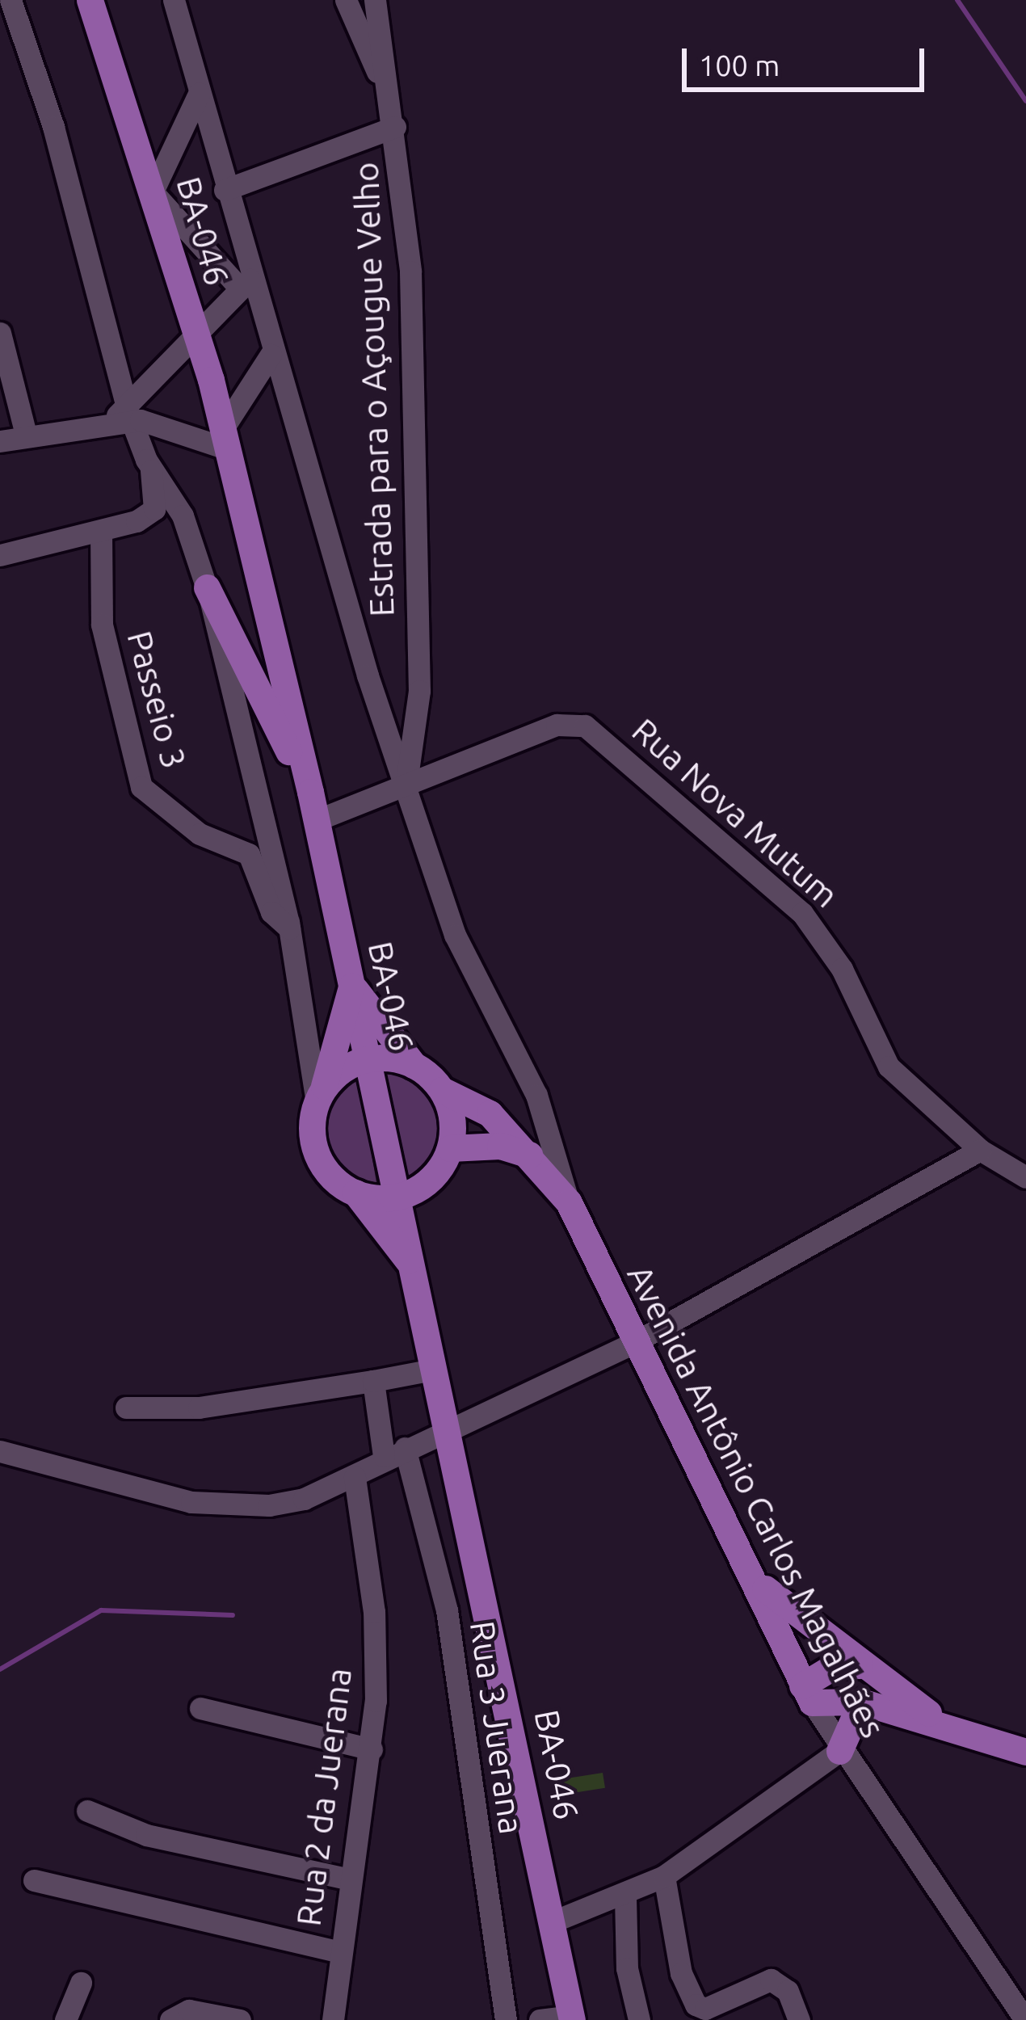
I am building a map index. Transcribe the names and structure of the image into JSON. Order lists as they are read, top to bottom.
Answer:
{
  "streets": {
    "main road": ["BA-046", "Avenida Antônio Carlos Magalhães"],
    "street": [
      "Estrada para o Açougue Velho",
      "Passeio 3",
      "Rua Nova Mutum",
      "Rua 3 Juerana",
      "Rua 2 da Juerana"
    ]
  },
  "crossings": [
    ["BA-046", "Rua Nova Mutum"],
    ["BA-046", "Avenida Antônio Carlos Magalhães"],
    ["Estrada para o Açougue Velho", "Rua Nova Mutum"]
  ],
  "scale_bar": "100 m"
}
